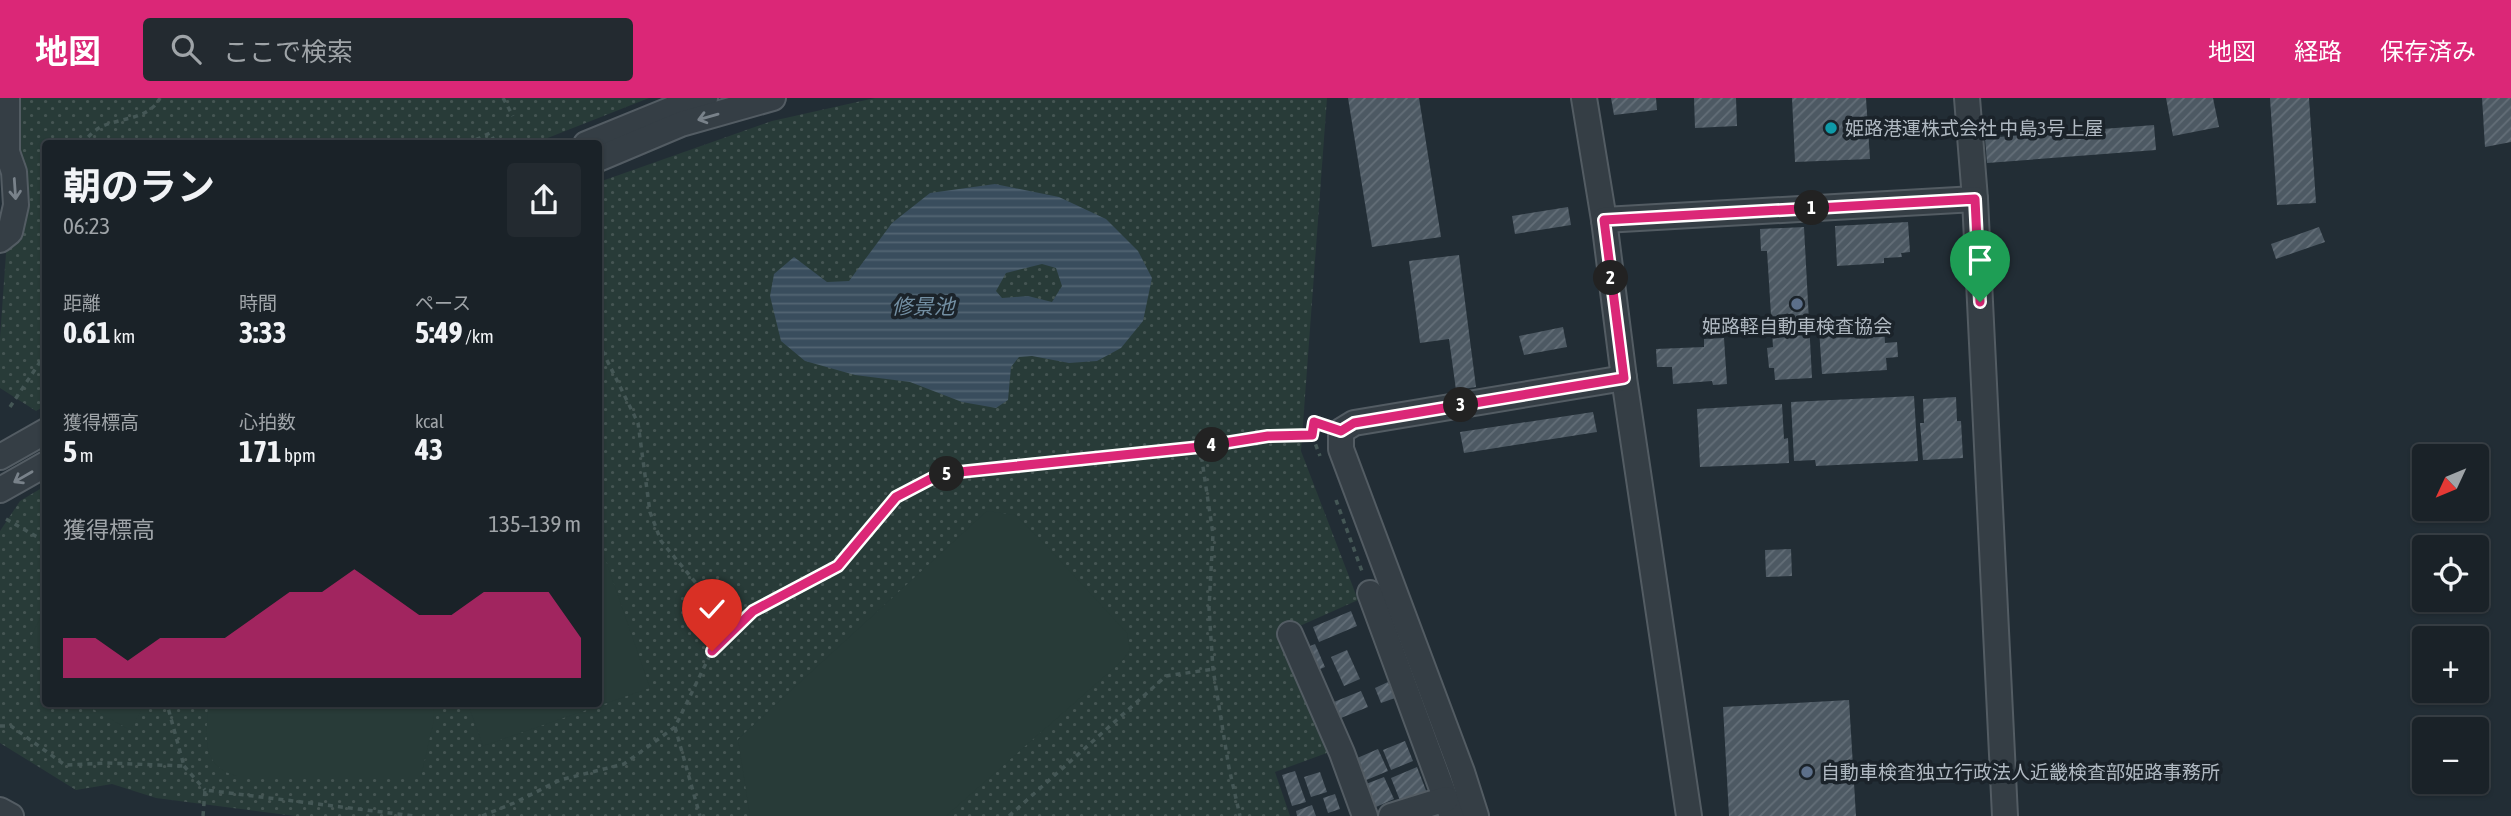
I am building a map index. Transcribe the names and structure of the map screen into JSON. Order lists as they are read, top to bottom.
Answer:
{
  "water": ["修景池"],
  "places": ["姫路港運株式会社 中島3号上屋", "姫路軽自動車検査協会", "自動車検査独立行政法人近畿検査部姫路事務所"],
  "north": "bottom left",
  "page": {
    "header": "地図",
    "search": "ここで検索",
    "nav": ["地図", "経路", "保存済み"],
    "heading": ["朝のラン", "06:23"],
    "pins": [
      "1",
      "2",
      "3",
      "4",
      "5"
    ],
    "stats": [
      ["距離", "0.61 km"],
      ["時間", "3:33"],
      ["ペース", "5:49 /km"],
      ["獲得標高", "5 m"],
      ["心拍数", "171 bpm"],
      ["kcal", "43"]
    ],
    "map_buttons": ["+", "−"],
    "chart": ["獲得標高", "135–139 m"]
  }
}
